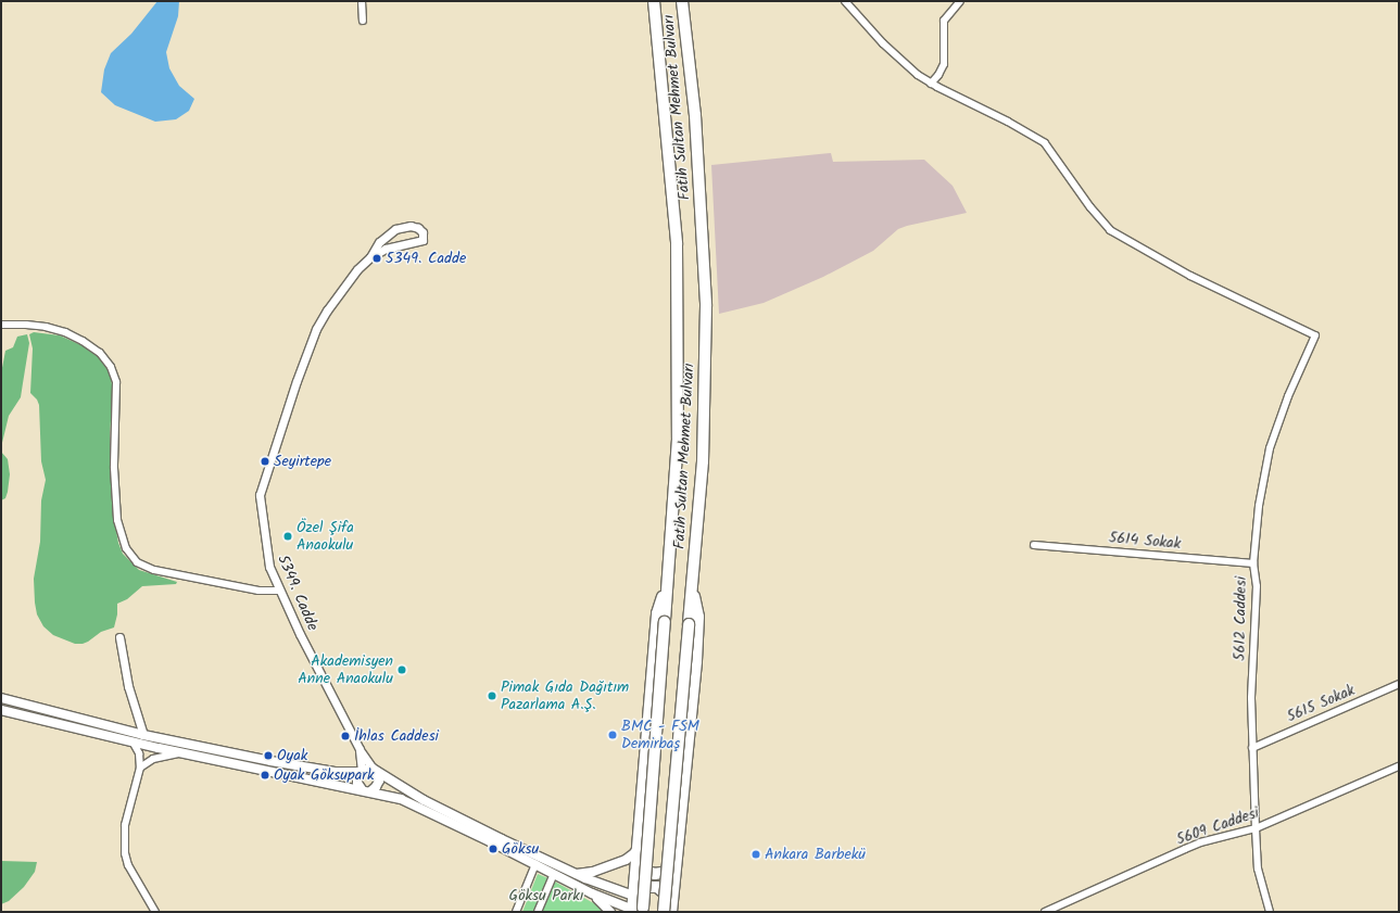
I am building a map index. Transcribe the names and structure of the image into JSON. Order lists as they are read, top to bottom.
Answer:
{
  "streets": {
    "highway": ["Fatih Sultan Mehmet Bulvarı"],
    "street": [
      "5614 Sokak",
      "5349. Cadde",
      "5612 Caddesi",
      "5615 Sokak",
      "5609 Caddesi"
    ]
  },
  "crossings": [
    ["5614 Sokak", "5612 Caddesi"],
    ["5612 Caddesi", "5615 Sokak"],
    ["5612 Caddesi", "5609 Caddesi"]
  ],
  "parks": ["Göksu Parkı"],
  "places": [
    "5349. Cadde",
    "Seyirtepe",
    "Özel Şifa Anaokulu",
    "Akademisyen Anne Anaokulu",
    "Pimak Gıda Dağıtım Pazarlama A.Ş.",
    "BMC - FSM Demirbaş",
    "İhlas Caddesi",
    "Oyak",
    "Oyak Göksupark",
    "Göksu",
    "Ankara Barbekü"
  ]
}
